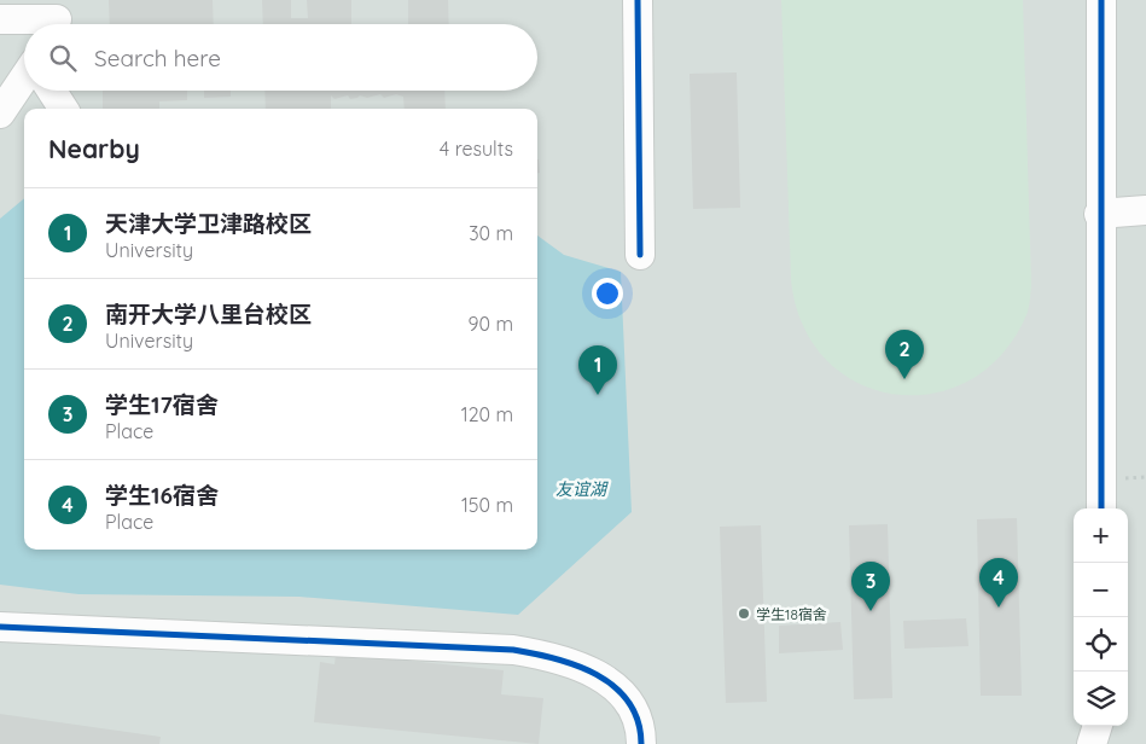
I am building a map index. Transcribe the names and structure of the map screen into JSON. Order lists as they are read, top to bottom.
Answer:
{
  "water": ["友谊湖"],
  "places": ["学生18宿舍"],
  "page": {
    "search": "Search here",
    "heading": ["Nearby", "4 results"],
    "list": [
      {
        "mark": "1",
        "name": "天津大学卫津路校区",
        "note": "University",
        "value": "30 m"
      },
      {
        "mark": "2",
        "name": "南开大学八里台校区",
        "note": "University",
        "value": "90 m"
      },
      {
        "mark": "3",
        "name": "学生17宿舍",
        "note": "Place",
        "value": "120 m"
      },
      {
        "mark": "4",
        "name": "学生16宿舍",
        "note": "Place",
        "value": "150 m"
      }
    ],
    "pins": [
      "2",
      "1",
      "4",
      "3"
    ],
    "map_buttons": ["+", "−"]
  }
}
